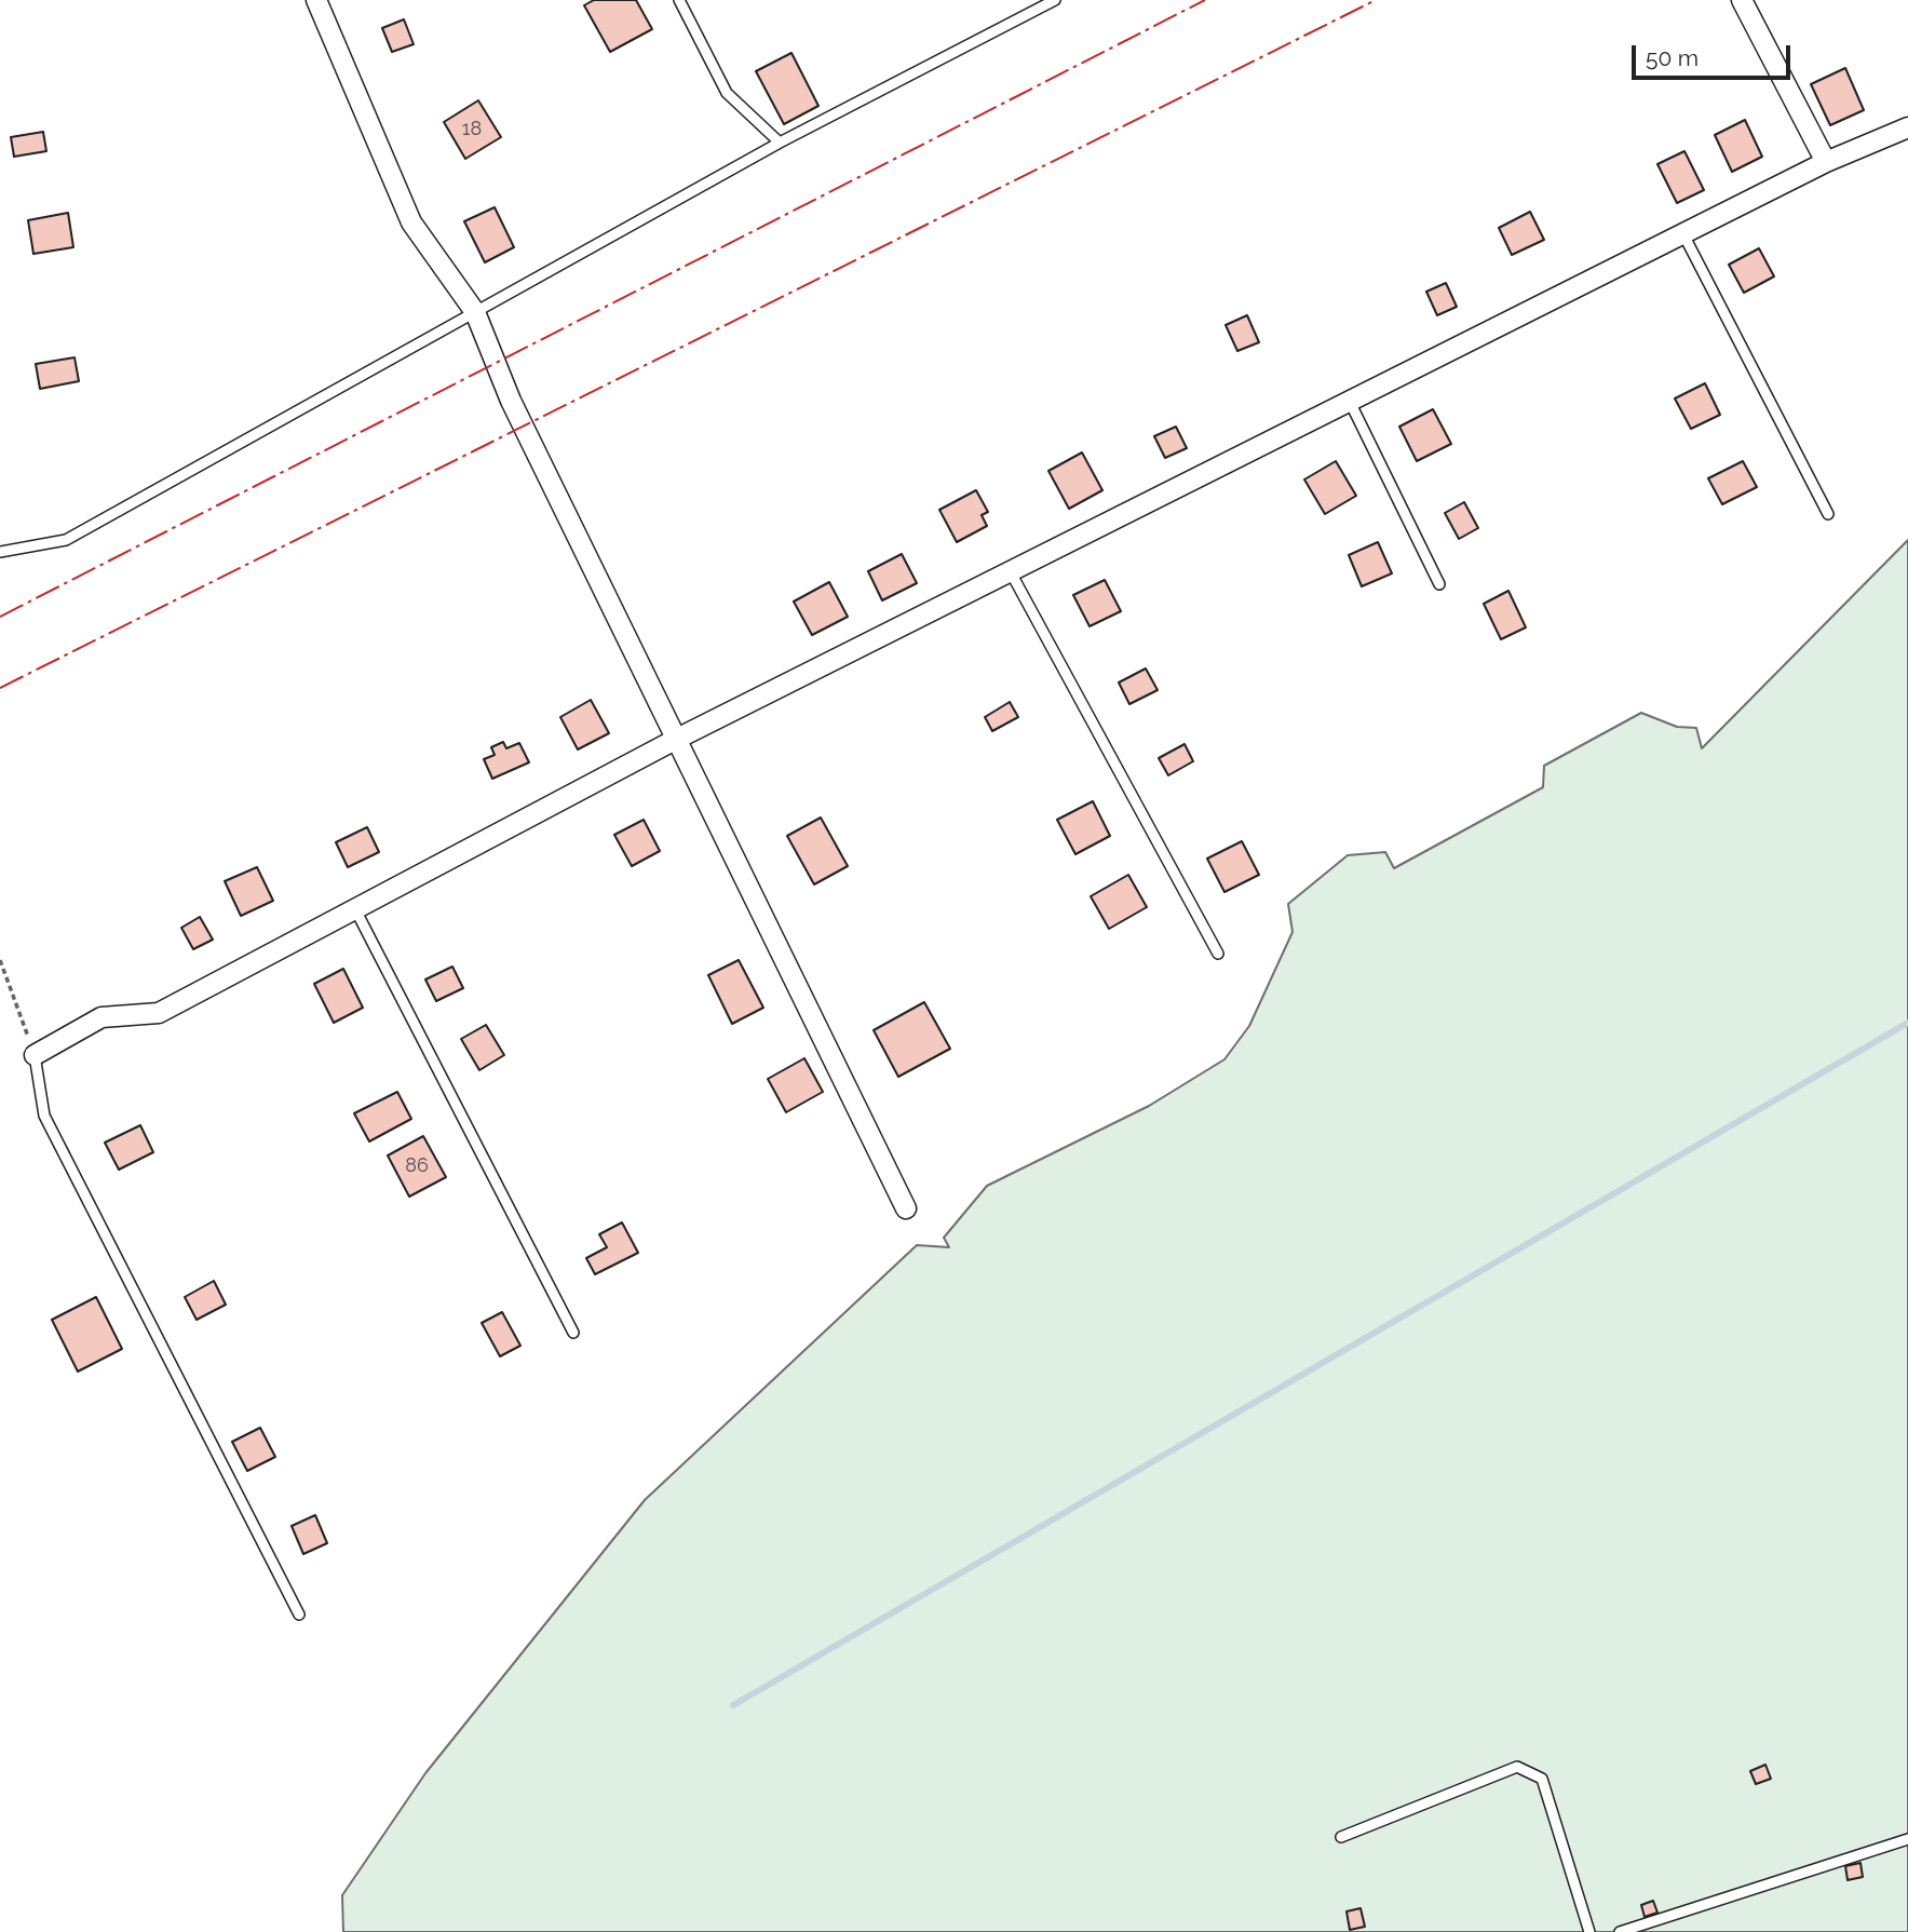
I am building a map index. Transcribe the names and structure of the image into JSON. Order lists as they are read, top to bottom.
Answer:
{
  "house_numbers": ["18", "86"],
  "scale_bar": "50 m"
}
